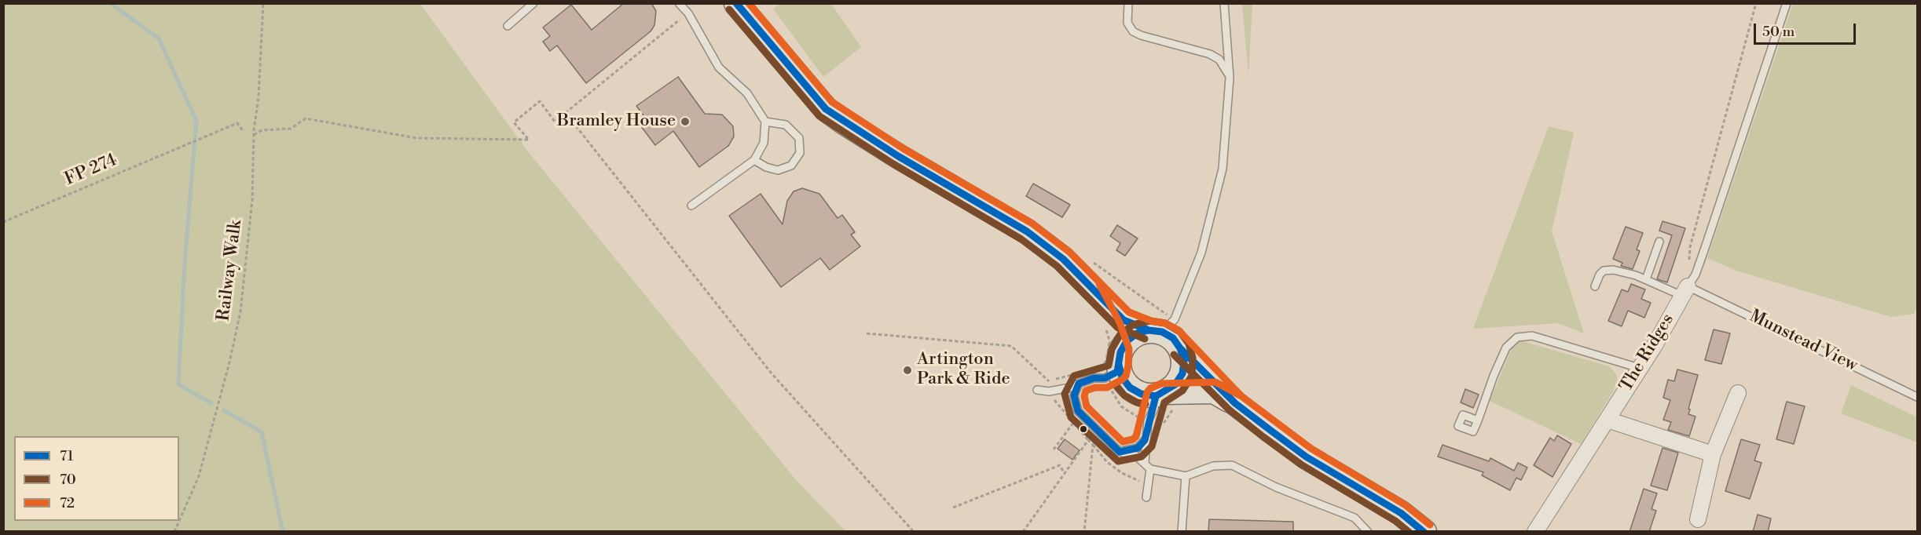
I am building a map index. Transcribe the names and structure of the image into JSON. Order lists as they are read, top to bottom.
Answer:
{
  "streets": {
    "street": ["The Ridges"],
    "lane": ["Munstead View"],
    "path": ["FP 274", "Railway Walk"]
  },
  "crossings": [
    ["Munstead View", "The Ridges"]
  ],
  "places": ["Bramley House", "Artington Park & Ride"],
  "lines": ["transit line 71", "transit line 72", "transit line 70"],
  "legend": ["71", "70", "72"],
  "scale_bar": "50 m"
}
